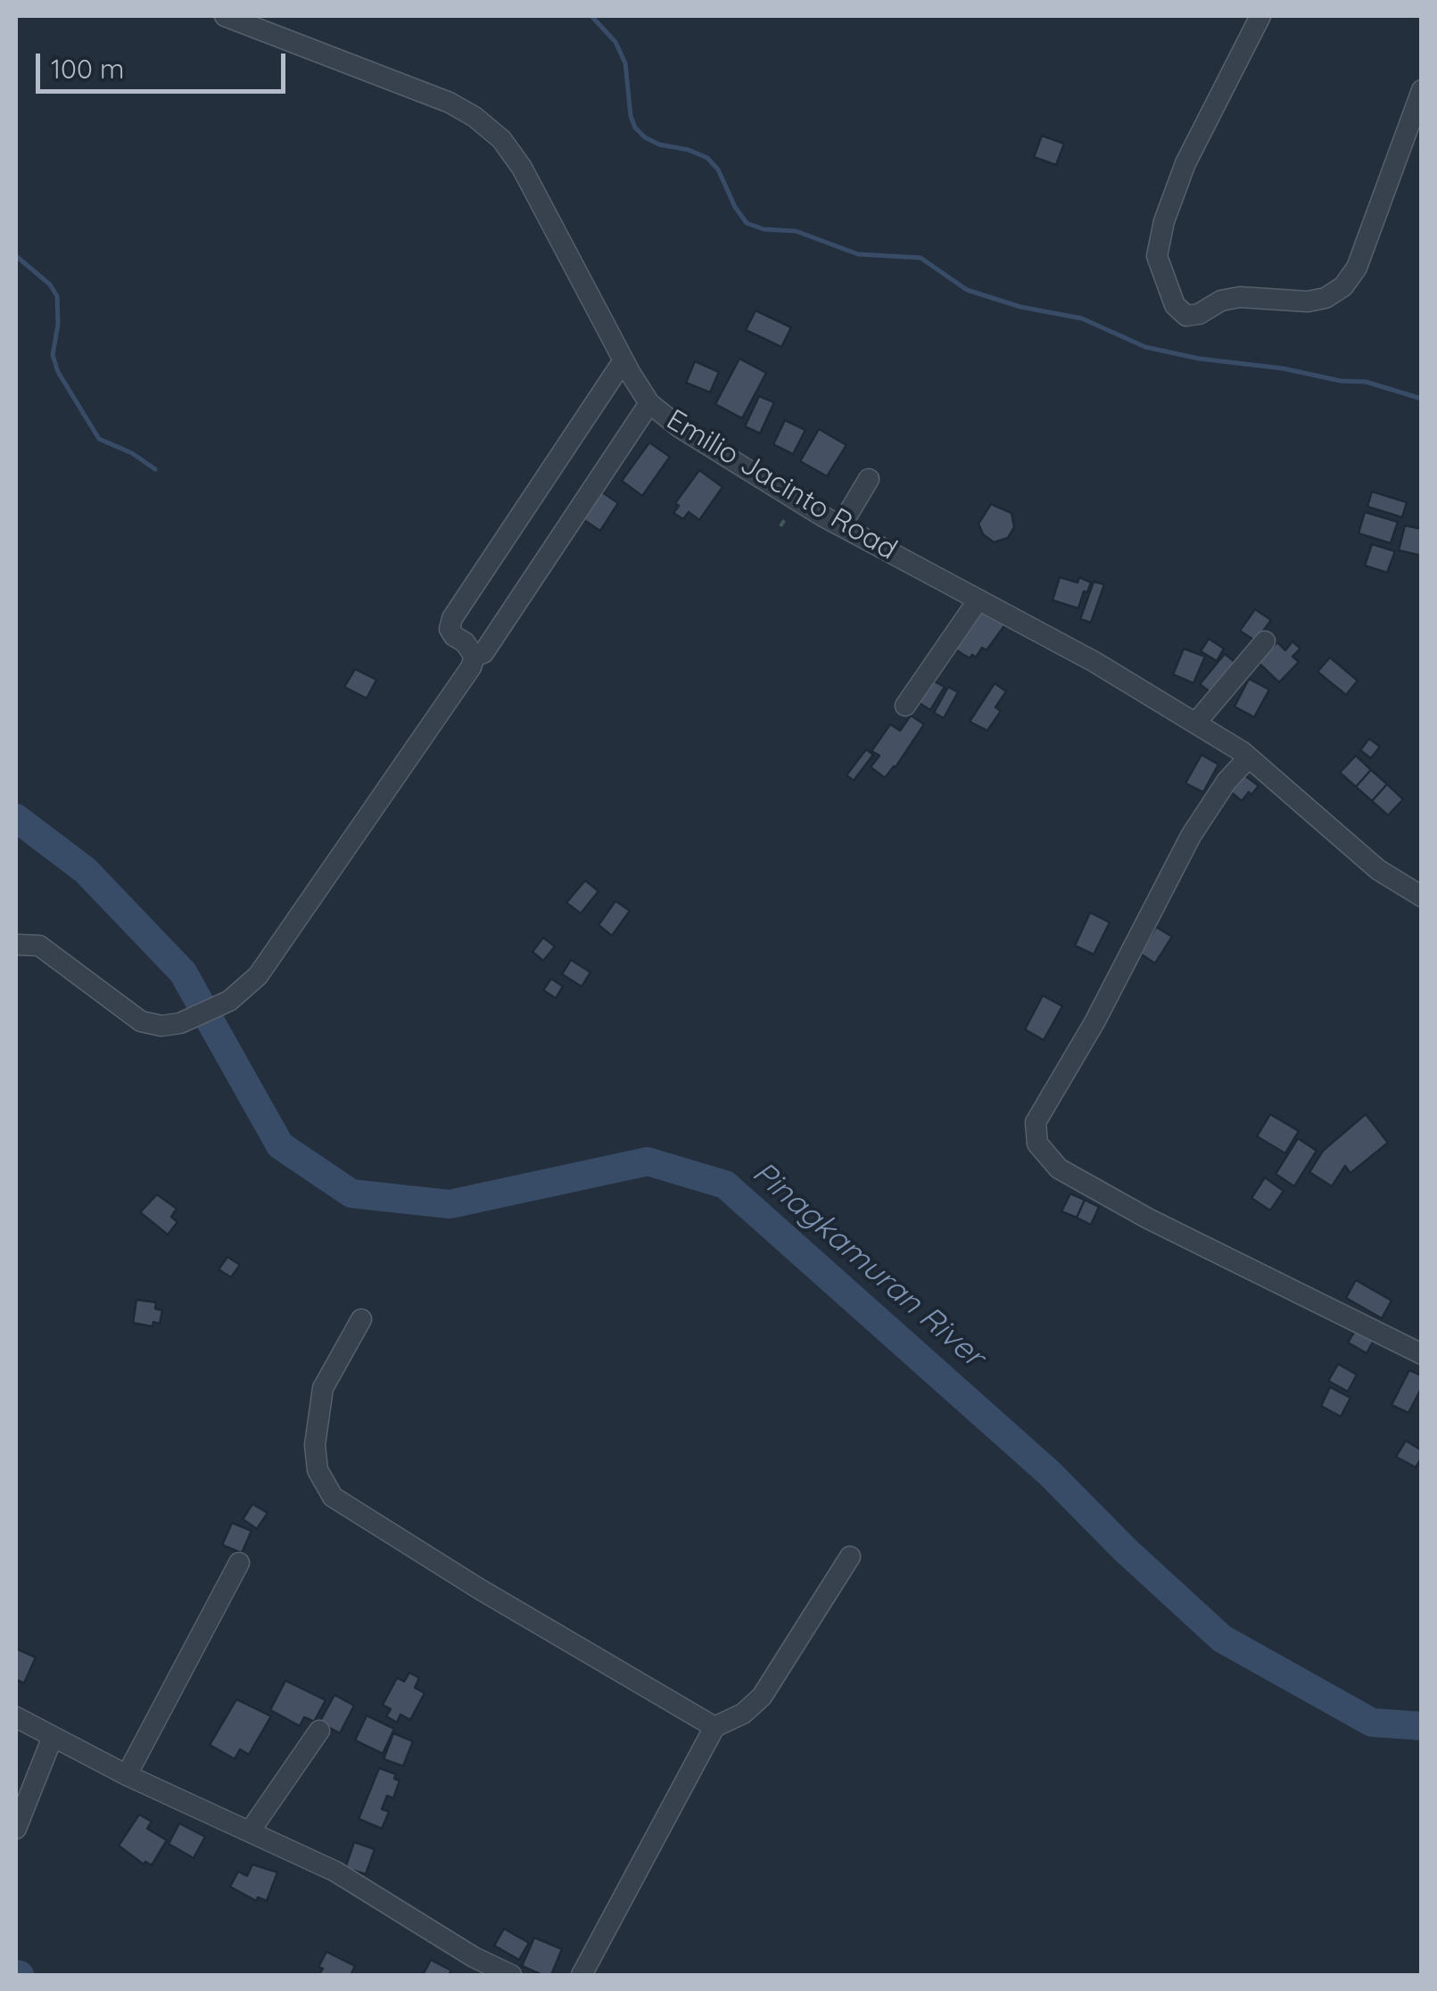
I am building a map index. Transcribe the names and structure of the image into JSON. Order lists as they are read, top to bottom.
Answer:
{
  "streets": {
    "street": ["Emilio Jacinto Road"]
  },
  "water": ["Pinagkamuran River"],
  "scale_bar": "100 m"
}
